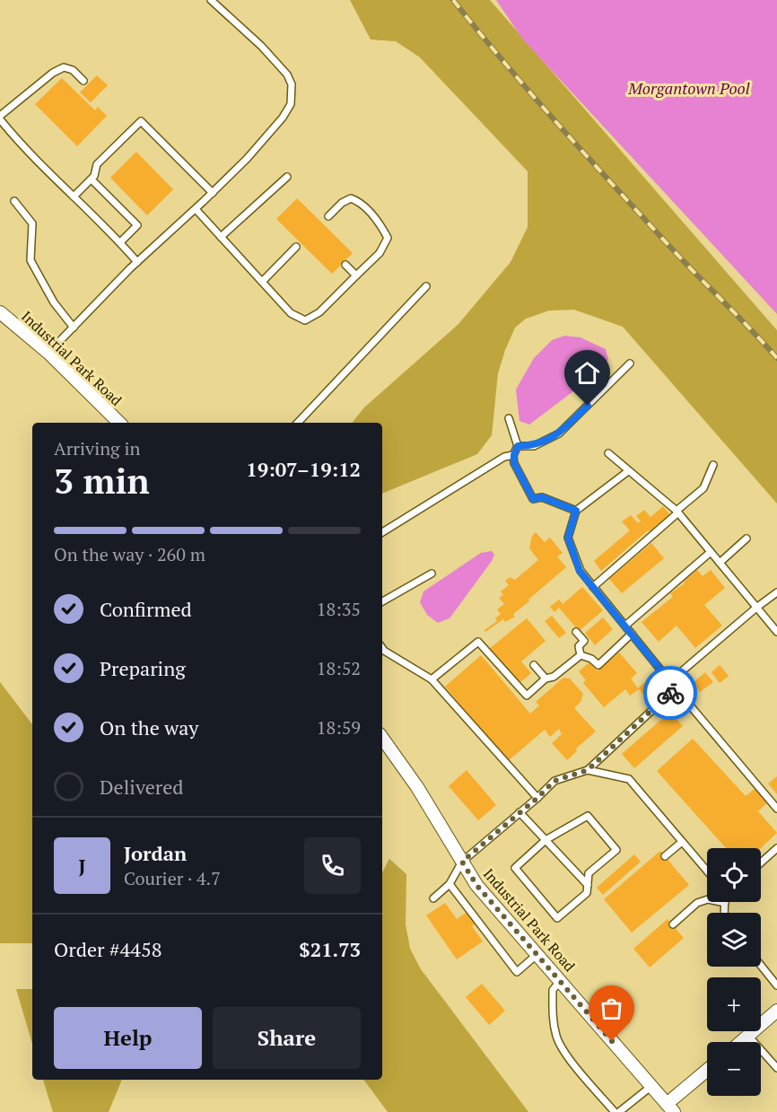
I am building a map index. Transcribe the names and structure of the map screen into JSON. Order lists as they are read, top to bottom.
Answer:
{
  "streets": {
    "street": ["Industrial Park Road"]
  },
  "water": ["Morgantown Pool"],
  "page": {
    "heading": ["3 min", "Arriving in", "19:07–19:12"],
    "panel": [
      "Jordan",
      "Courier · 4.7",
      "Order #4458",
      "$21.73"
    ],
    "bar": "On the way · 260 m",
    "list": [
      ["Confirmed", "18:35"],
      ["Preparing", "18:52"],
      ["On the way", "18:59"],
      "Delivered"
    ],
    "round": "J",
    "map_buttons": ["+", "−"],
    "buttons": ["Help", "Share"]
  }
}
